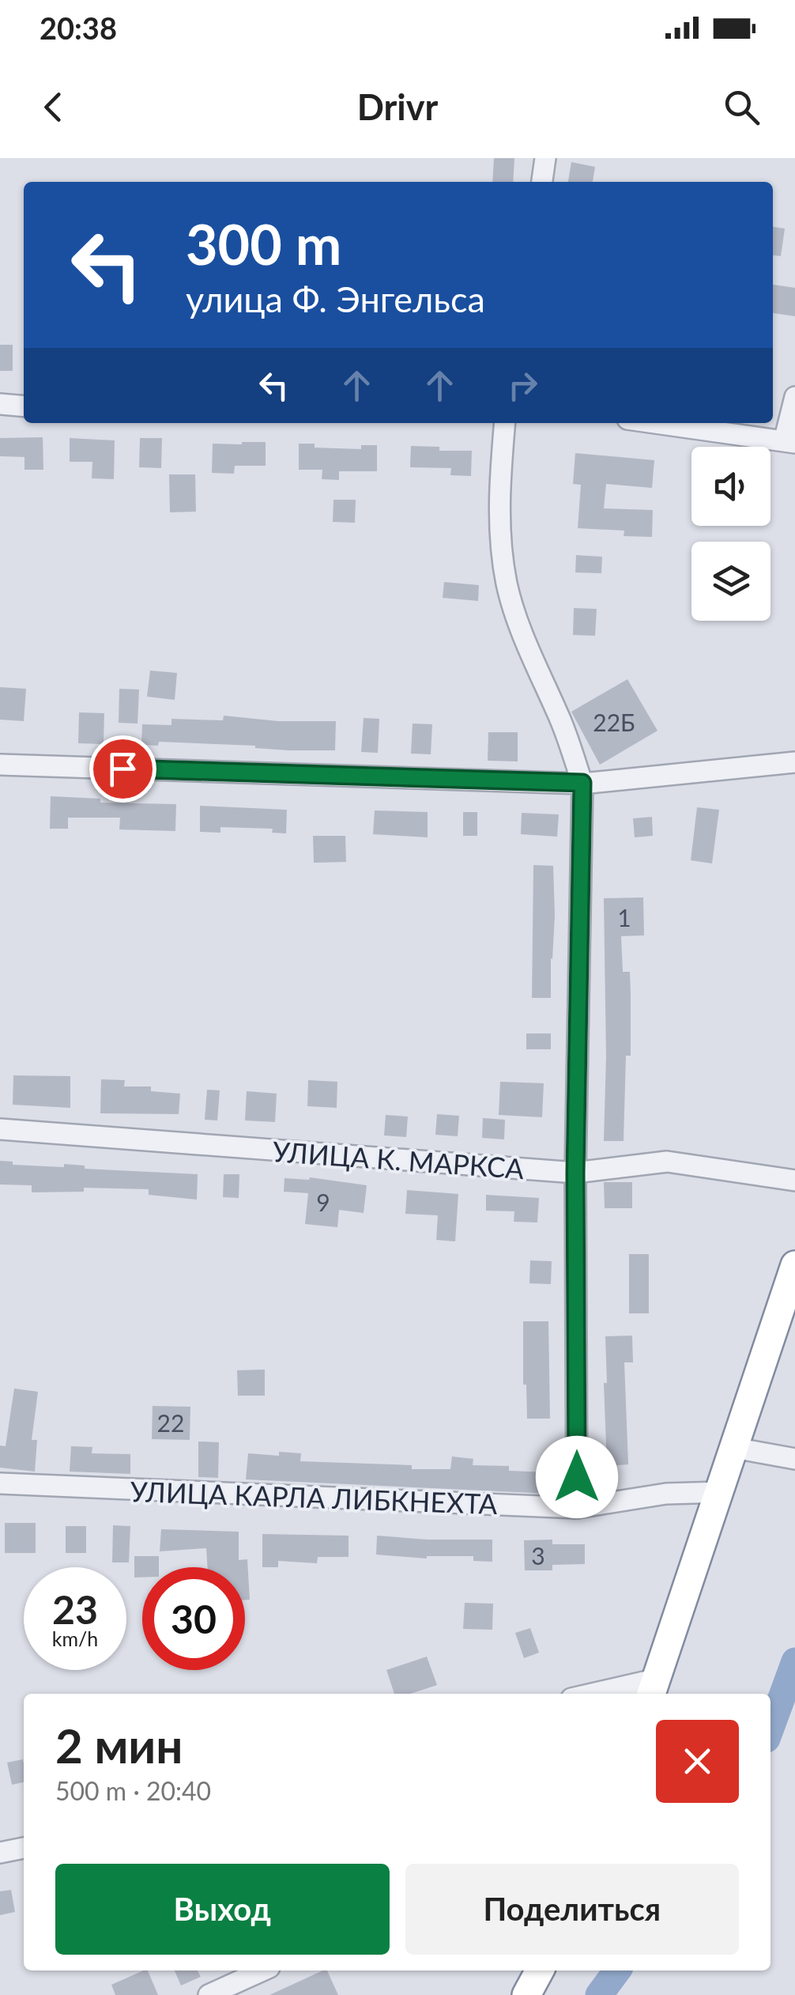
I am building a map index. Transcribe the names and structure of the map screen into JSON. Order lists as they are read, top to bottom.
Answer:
{
  "streets": {
    "street": ["УЛИЦА К. МАРКСА", "УЛИЦА КАРЛА ЛИБКНЕХТА"]
  },
  "house_numbers": [
    "22Б",
    "1",
    "9",
    "22",
    "3"
  ],
  "page": {
    "status": "20:38",
    "header": "Drivr",
    "turn": ["300 m", "улица Ф. Энгельса"],
    "speed": "23 km/h",
    "limit": "30",
    "heading": ["2 мин", "500 m · 20:40"],
    "buttons": ["Выход", "Поделиться"]
  }
}
